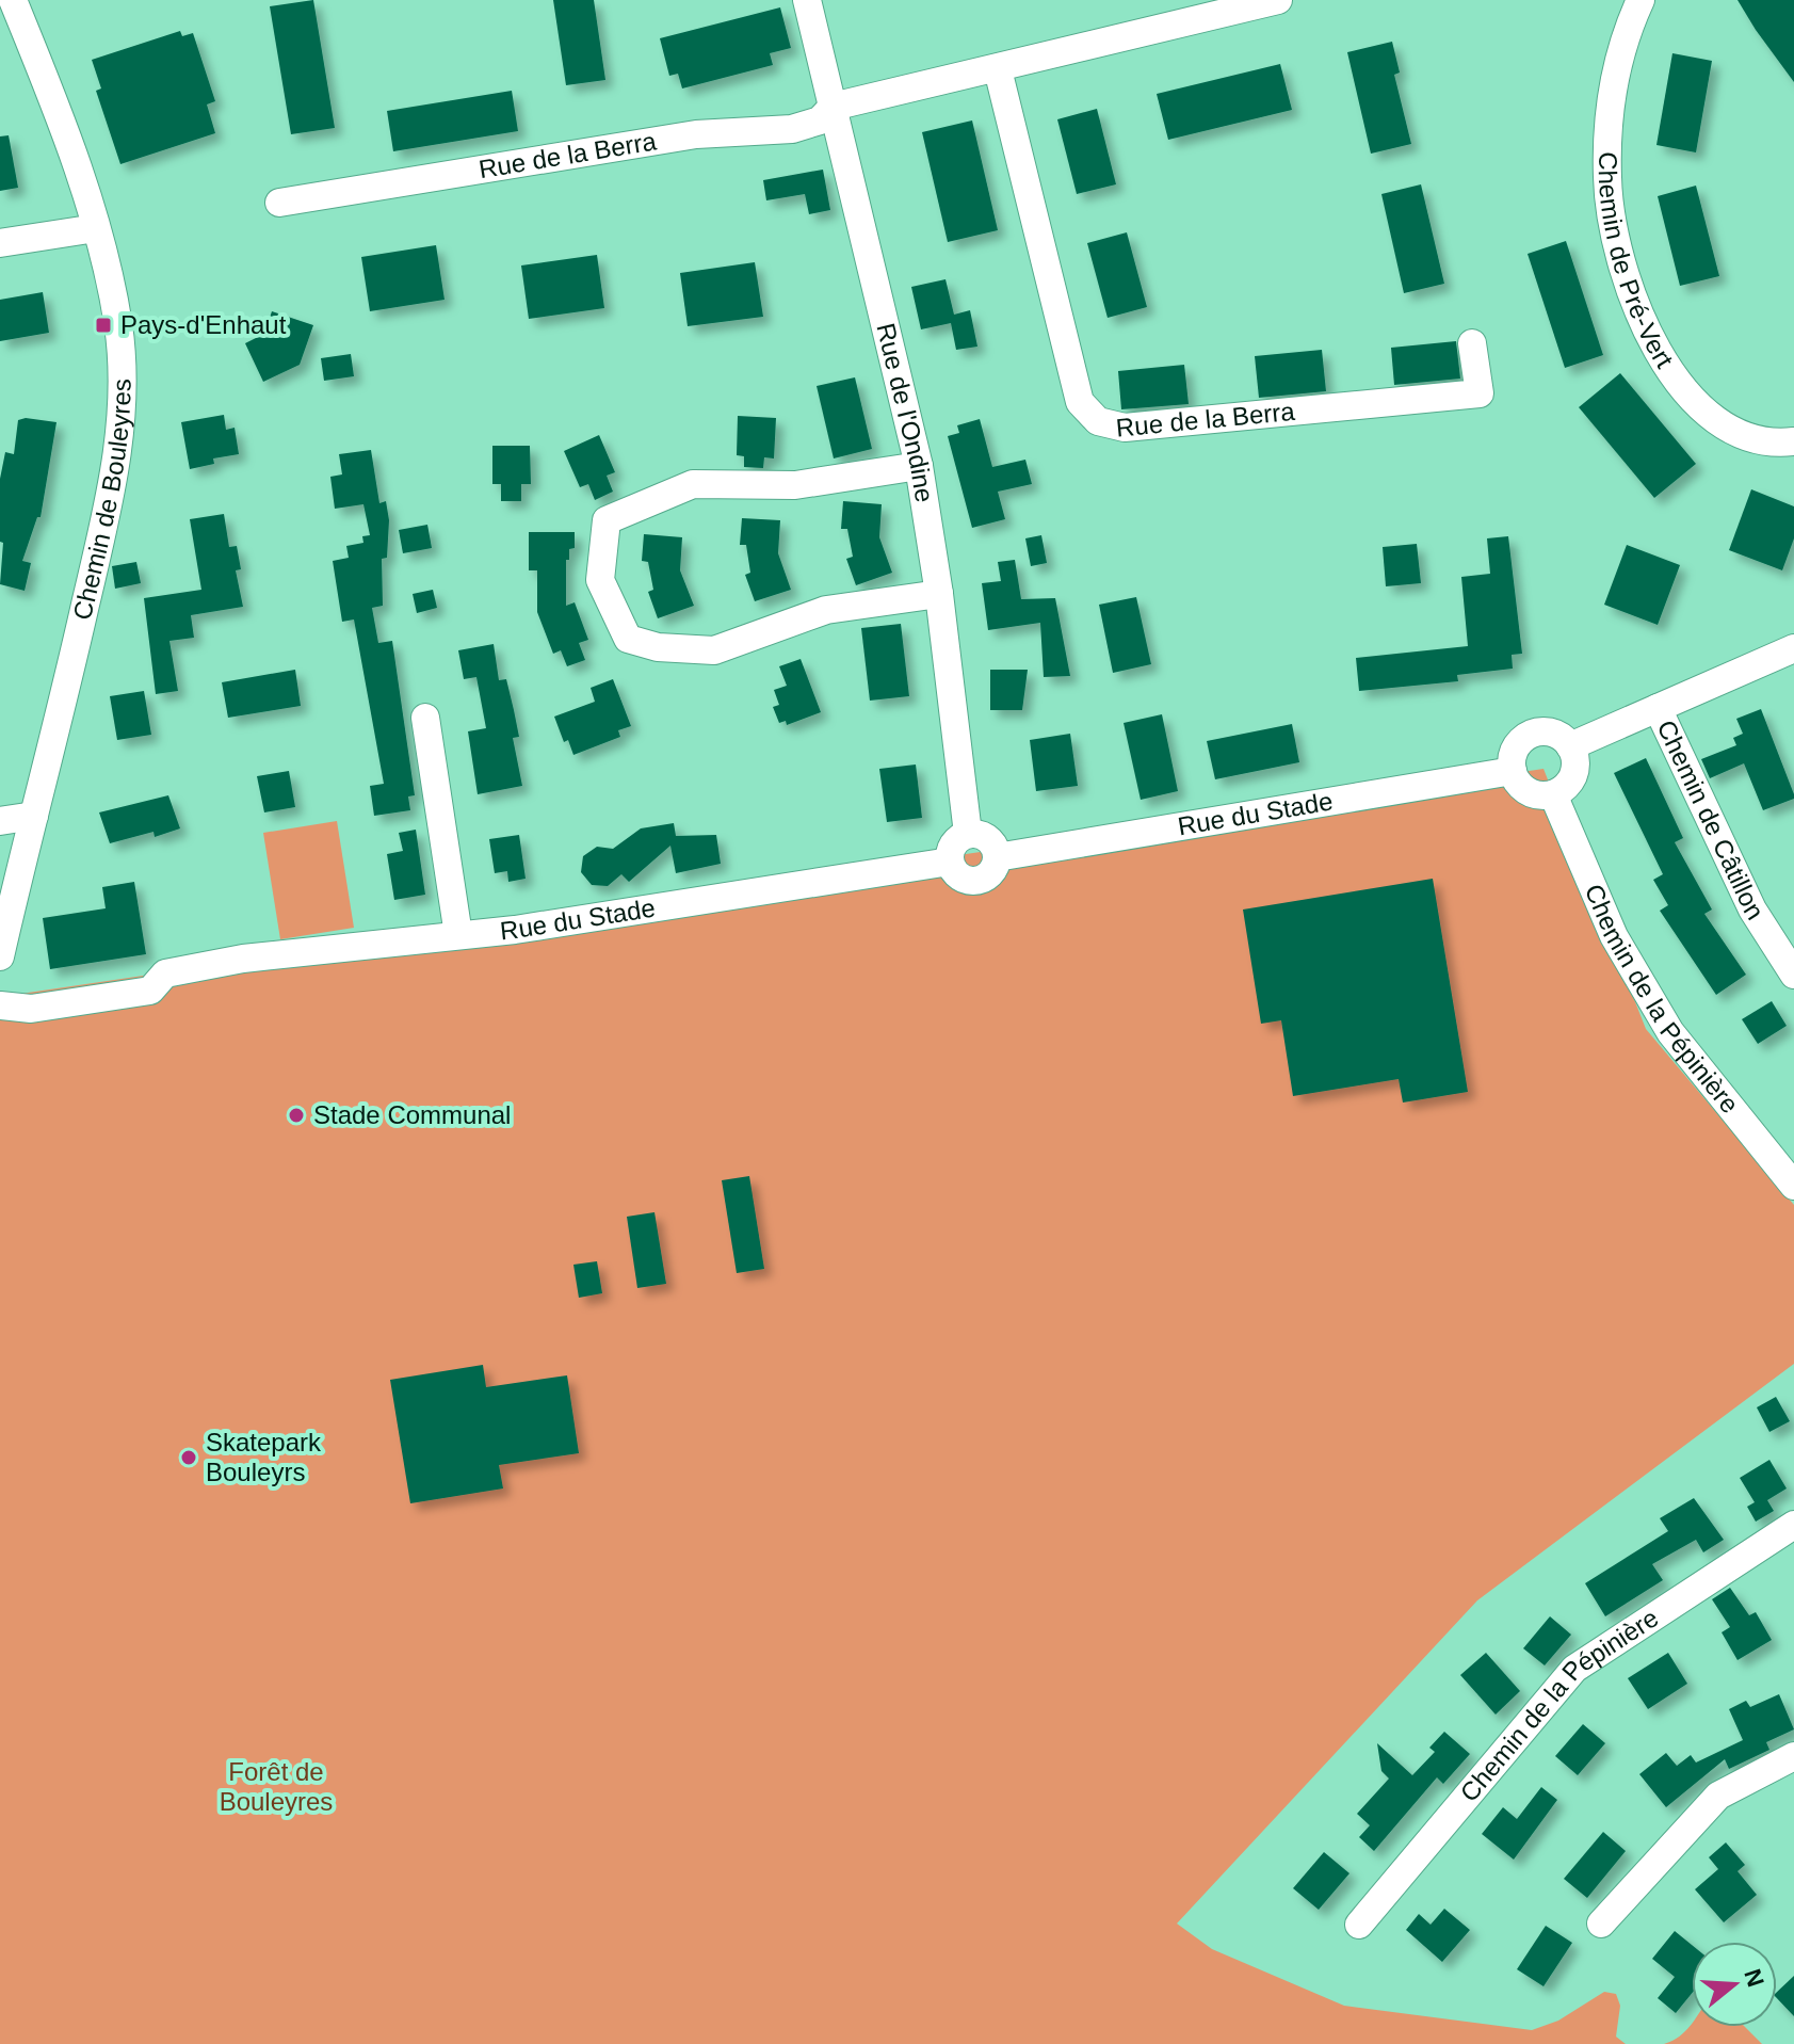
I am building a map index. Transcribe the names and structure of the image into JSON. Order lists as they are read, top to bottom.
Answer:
{
  "streets": {
    "street": [
      "Rue de la Berra",
      "Chemin de Pré-Vert",
      "Rue de l'Ondine",
      "Chemin de Bouleyres",
      "Rue du Stade",
      "Chemin de Câtillon",
      "Chemin de la Pépinière"
    ]
  },
  "crossings": [
    ["Rue de la Berra", "Rue de l'Ondine"],
    ["Rue de l'Ondine", "Rue du Stade"],
    ["Rue du Stade", "Chemin de la Pépinière"]
  ],
  "parks": ["Forêt de Bouleyres"],
  "places": {
    "transit": ["Pays-d'Enhaut"],
    "other": ["Stade Communal", "Skatepark Bouleyrs"]
  },
  "north": "right"
}
